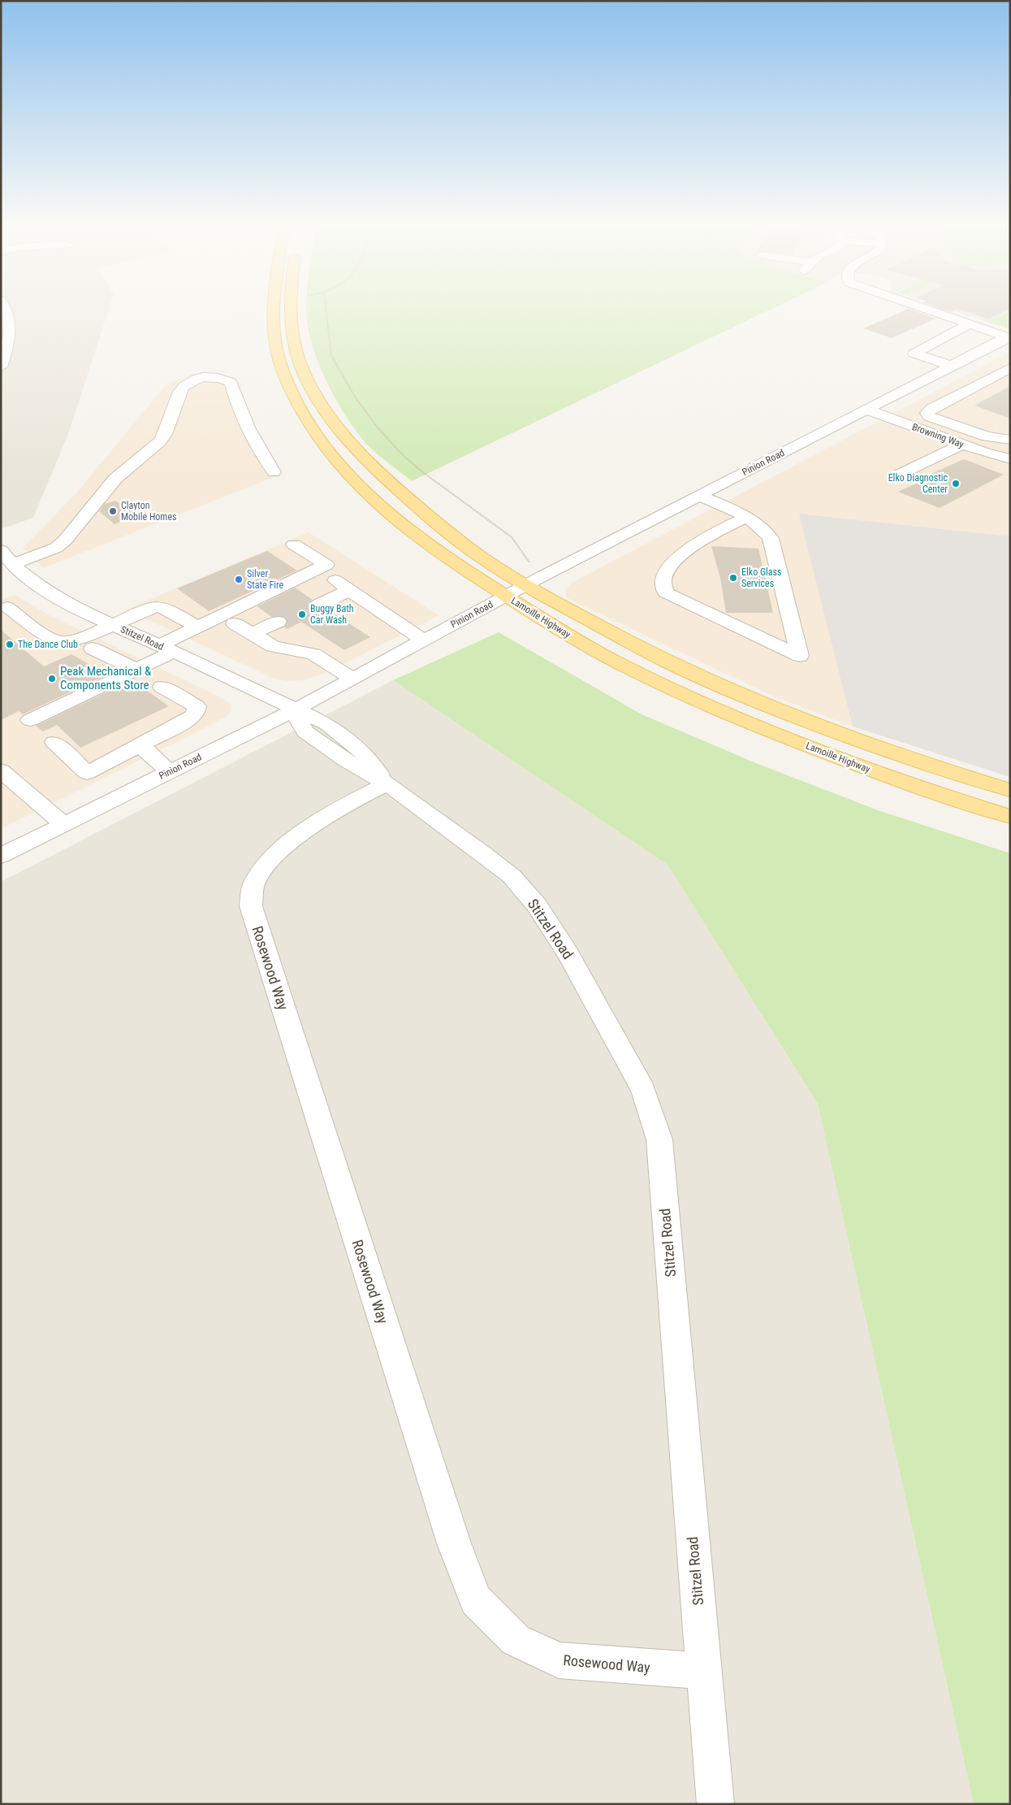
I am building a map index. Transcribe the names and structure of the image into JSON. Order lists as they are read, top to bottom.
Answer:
{
  "streets": {
    "main road": ["Lamoille Highway"],
    "street": [
      "Browning Way",
      "Pinion Road",
      "Stitzel Road",
      "Rosewood Way"
    ]
  },
  "crossings": [
    ["Browning Way", "Pinion Road"],
    ["Pinion Road", "Lamoille Highway"],
    ["Pinion Road", "Stitzel Road"],
    ["Stitzel Road", "Rosewood Way"]
  ],
  "places": [
    "Elko Diagnostic Center",
    "Clayton Mobile Homes",
    "Elko Glass Services",
    "Silver State Fire",
    "Buggy Bath Car Wash",
    "The Dance Club",
    "Peak Mechanical & Components Store"
  ]
}
